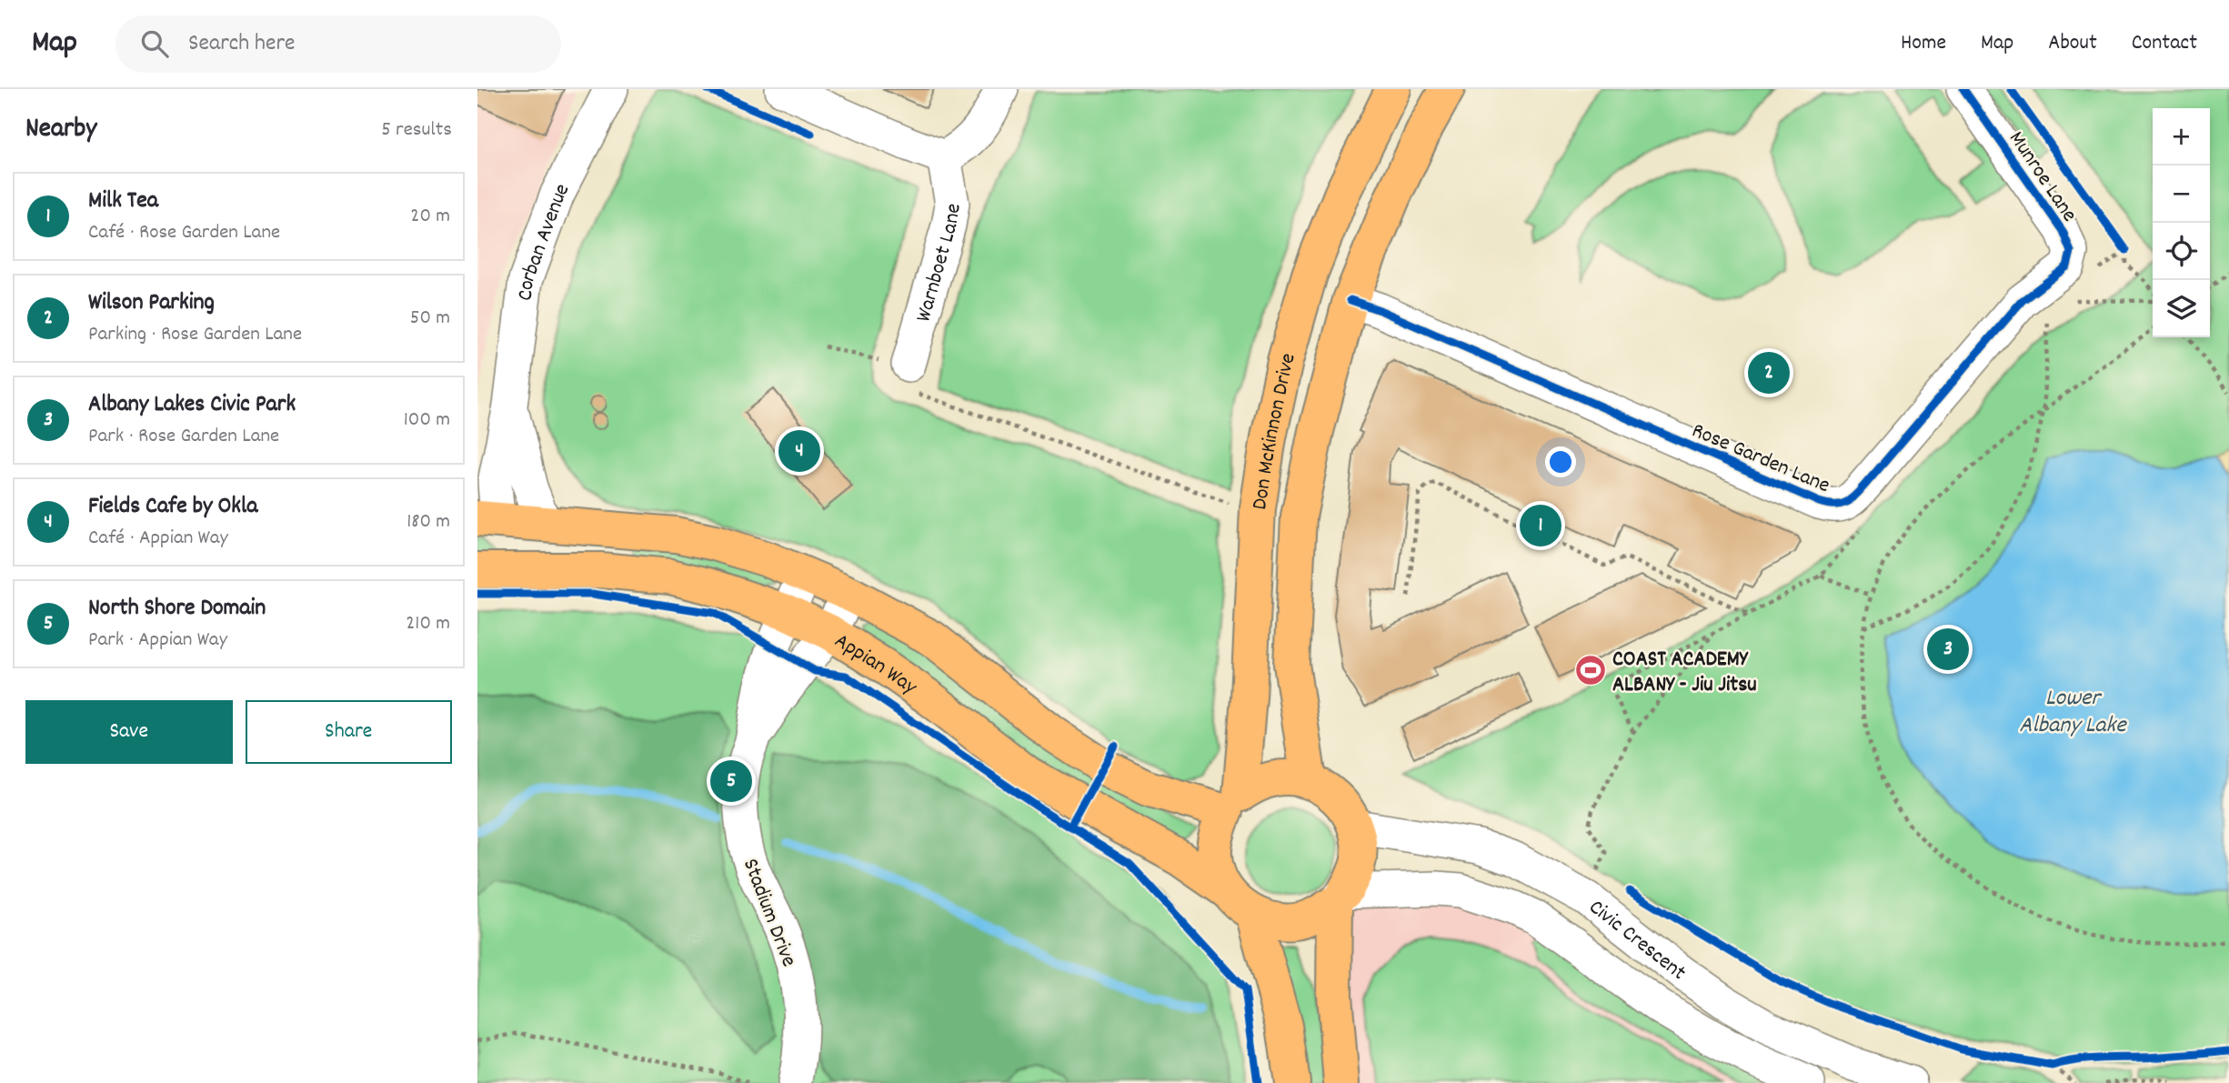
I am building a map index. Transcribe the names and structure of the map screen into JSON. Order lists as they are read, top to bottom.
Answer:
{
  "streets": {
    "main road": ["Don McKinnon Drive", "Appian Way"],
    "street": [
      "Munroe Lane",
      "Corban Avenue",
      "Warnboet Lane",
      "Rose Garden Lane",
      "Stadium Drive",
      "Civic Crescent"
    ]
  },
  "crossings": [
    ["Munroe Lane", "Rose Garden Lane"],
    ["Corban Avenue", "Appian Way"],
    ["Don McKinnon Drive", "Rose Garden Lane"],
    ["Don McKinnon Drive", "Appian Way"],
    ["Don McKinnon Drive", "Civic Crescent"],
    ["Appian Way", "Stadium Drive"],
    ["Appian Way", "Civic Crescent"]
  ],
  "water": ["Lower Albany Lake"],
  "places": {
    "sports": ["COAST ACADEMY ALBANY - Jiu Jitsu"]
  },
  "page": {
    "header": "Map",
    "search": "Search here",
    "nav": [
      "Home",
      "Map",
      "About",
      "Contact"
    ],
    "heading": ["Nearby", "5 results"],
    "map_buttons": ["+", "−"],
    "list": [
      {
        "mark": "1",
        "name": "Milk Tea",
        "note": "Café · Rose Garden Lane",
        "value": "20 m"
      },
      {
        "mark": "2",
        "name": "Wilson Parking",
        "note": "Parking · Rose Garden Lane",
        "value": "50 m"
      },
      {
        "mark": "3",
        "name": "Albany Lakes Civic Park",
        "note": "Park · Rose Garden Lane",
        "value": "100 m"
      },
      {
        "mark": "4",
        "name": "Fields Cafe by Okla",
        "note": "Café · Appian Way",
        "value": "180 m"
      },
      {
        "mark": "5",
        "name": "North Shore Domain",
        "note": "Park · Appian Way",
        "value": "210 m"
      }
    ],
    "pins": [
      "2",
      "4",
      "1",
      "3",
      "5"
    ],
    "buttons": ["Save", "Share"]
  }
}
